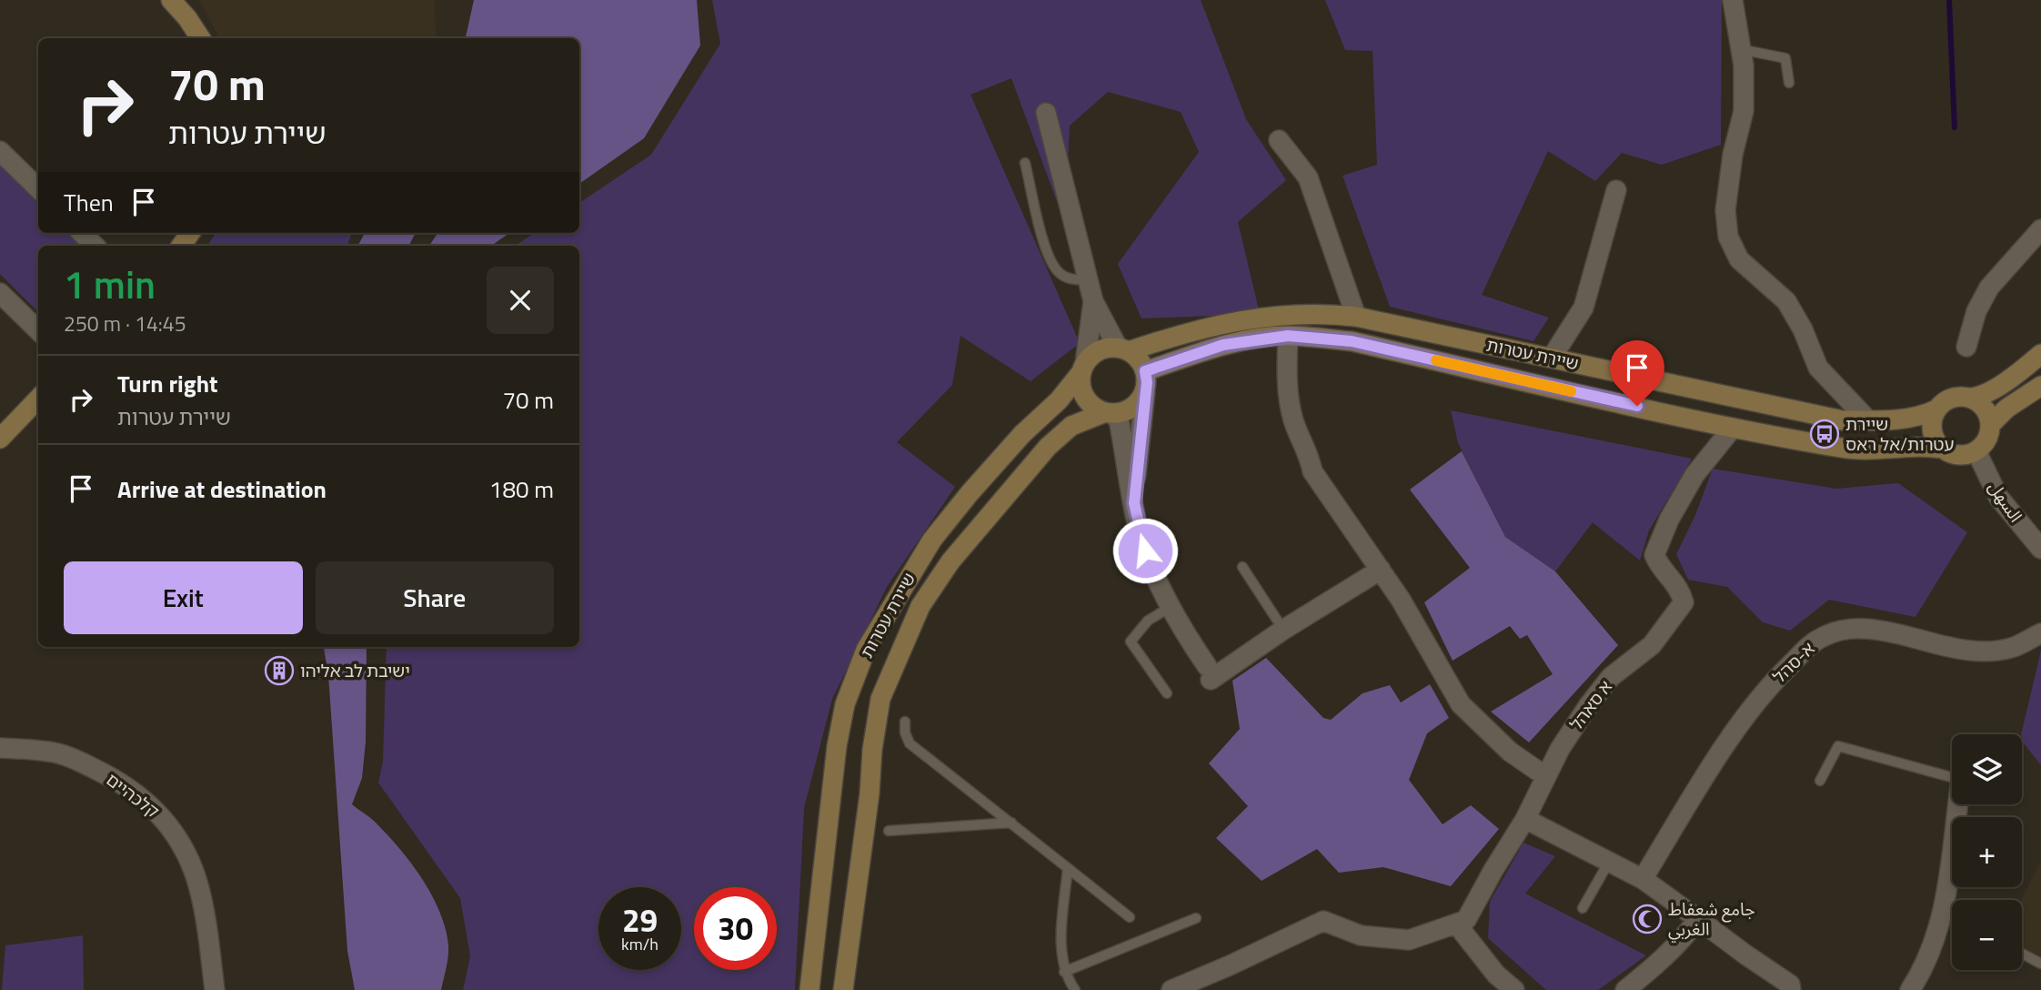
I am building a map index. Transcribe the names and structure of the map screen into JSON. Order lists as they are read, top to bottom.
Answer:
{
  "streets": {
    "main road": ["שיירת עטרות"],
    "street": [
      "السهل",
      "א-סהל",
      "א סאהל",
      "קלכהיים"
    ]
  },
  "crossings": [
    ["שיירת עטרות", "السهل"],
    ["שיירת עטרות", "א סאהל"]
  ],
  "places": {
    "bus stop": ["שיירת עטרות/אל ראס"],
    "building": ["ישיבת לב אליהו"],
    "mosque": ["جامع شعفاط الغربي"]
  },
  "page": {
    "turn": ["70 m", "שיירת עטרות"],
    "then": "Then",
    "heading": ["1 min", "250 m · 14:45"],
    "list": [
      {
        "name": "Turn right",
        "note": "שיירת עטרות",
        "value": "70 m"
      },
      {
        "name": "Arrive at destination",
        "value": "180 m"
      }
    ],
    "buttons": ["Exit", "Share"],
    "map_buttons": ["+", "−"],
    "speed": "29 km/h",
    "limit": "30"
  }
}
